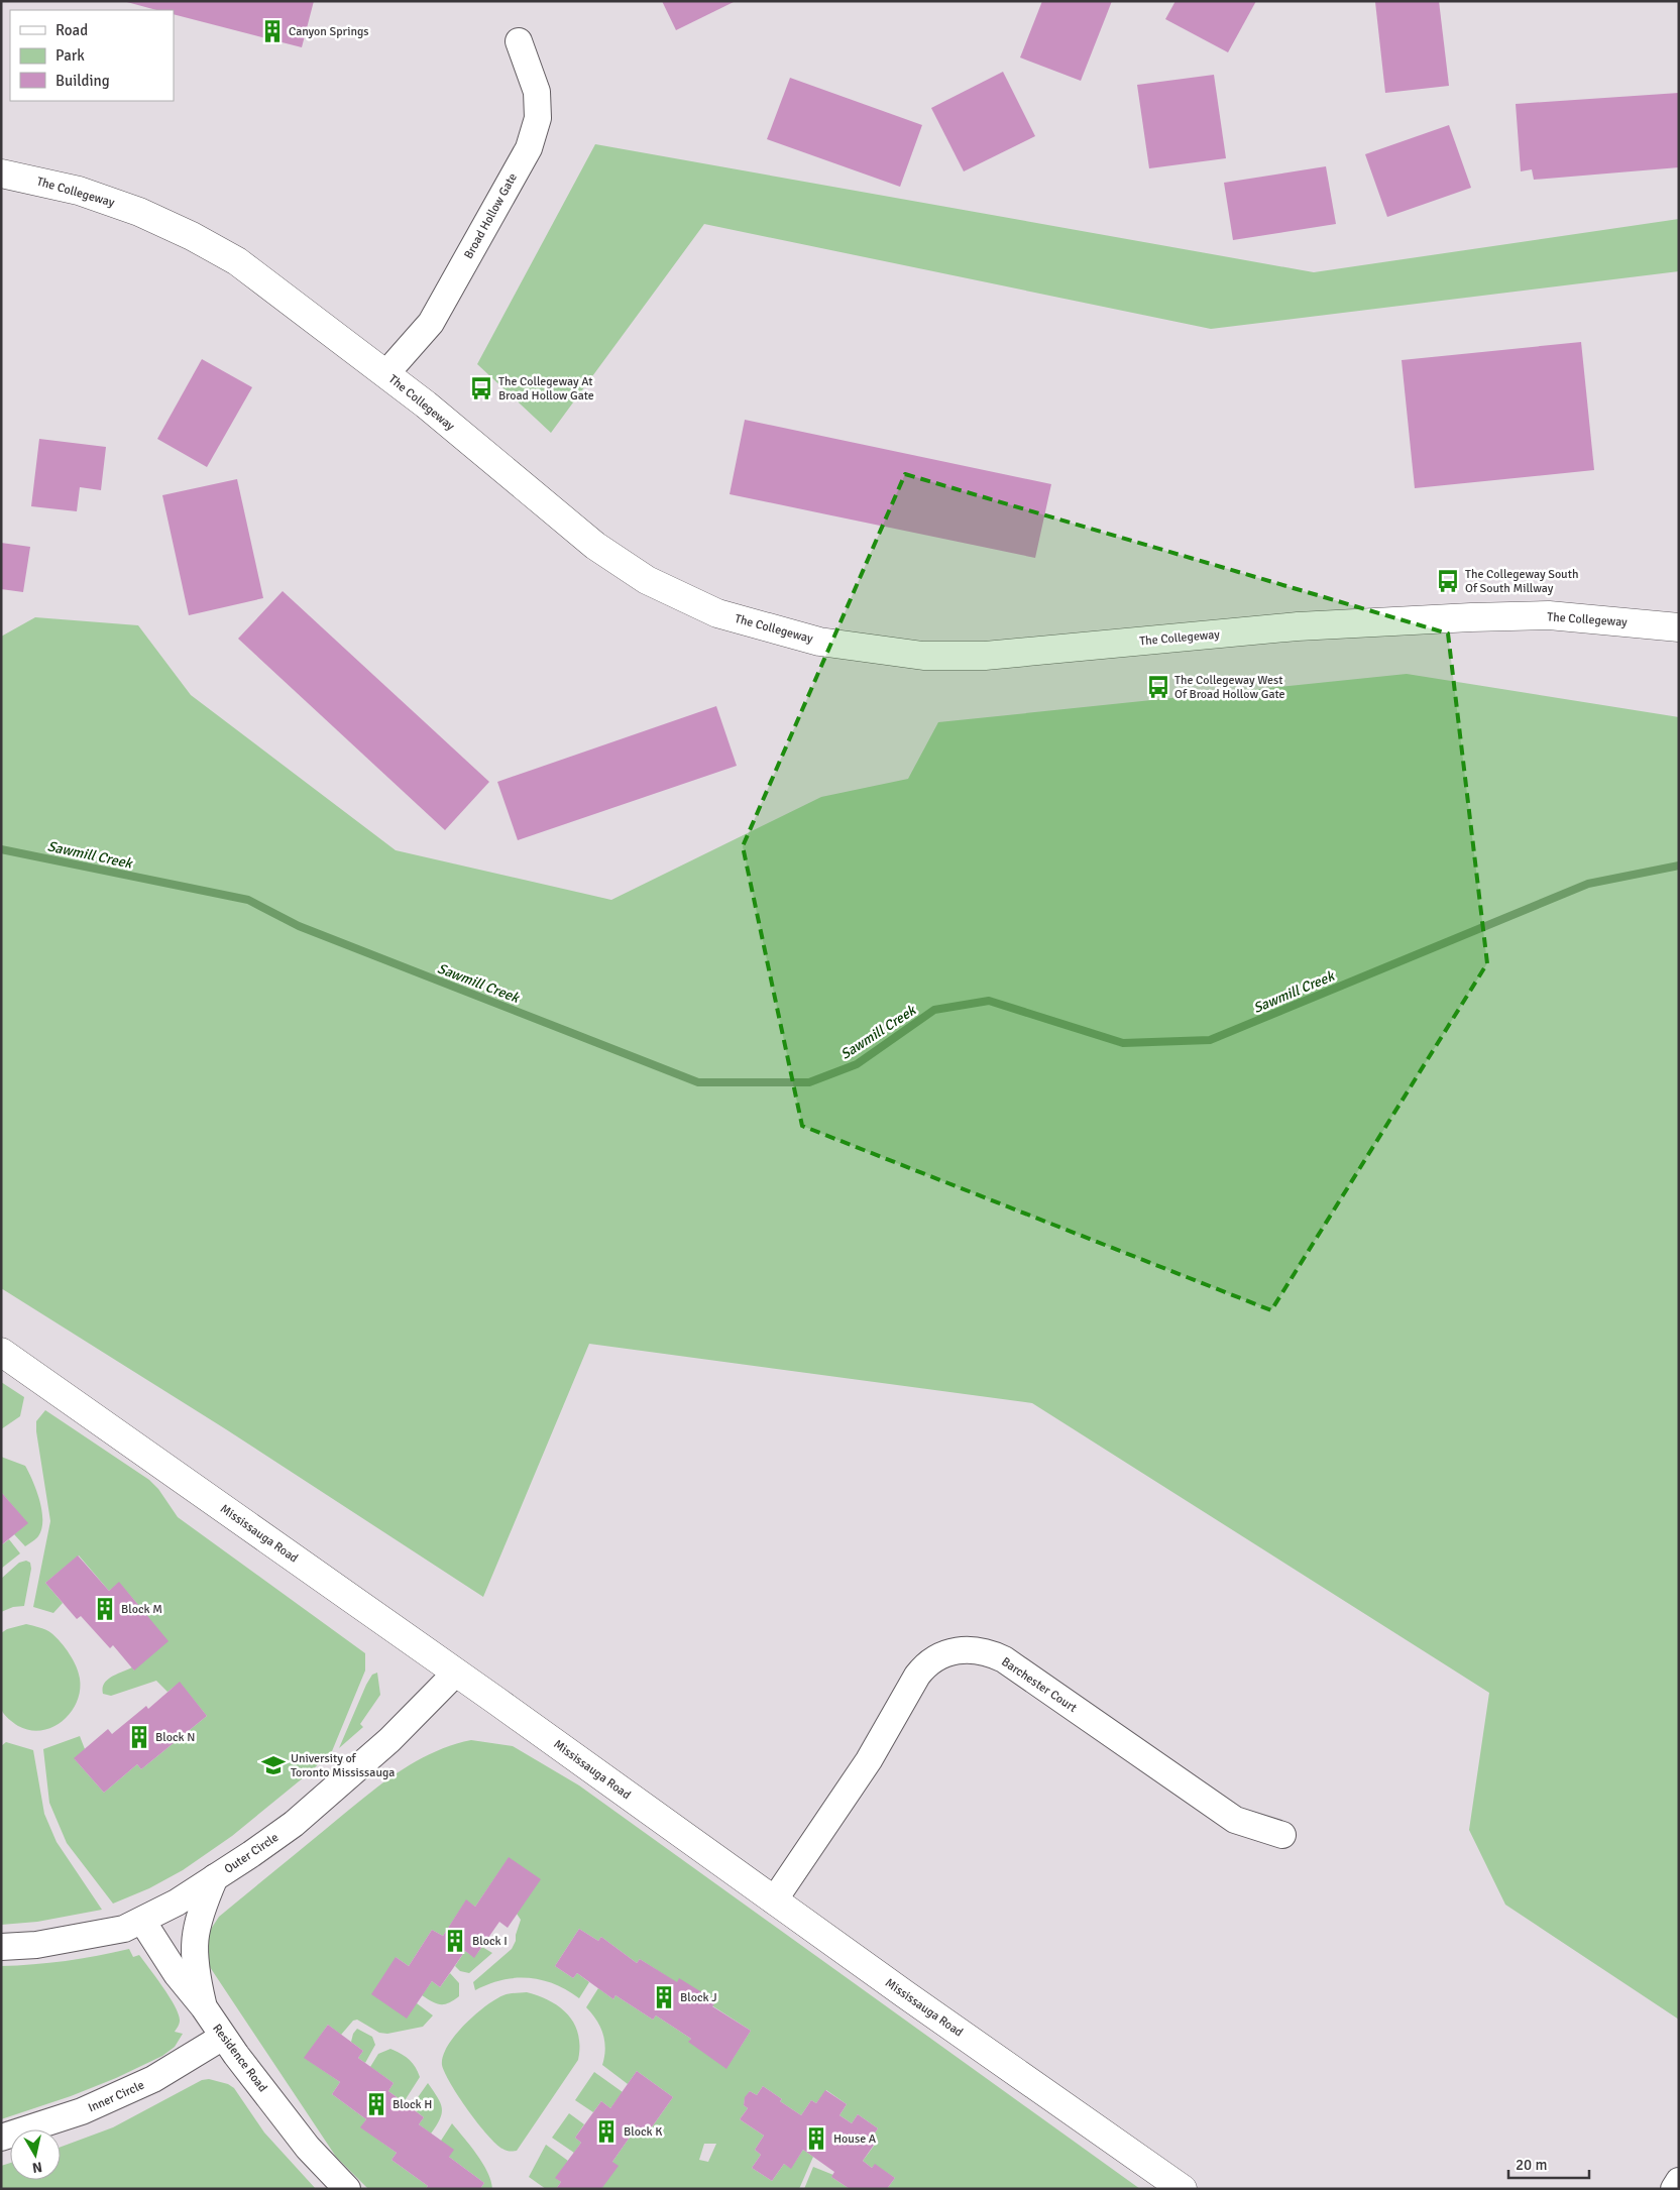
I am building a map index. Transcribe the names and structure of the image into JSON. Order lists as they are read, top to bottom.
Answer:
{
  "streets": {
    "street": [
      "The Collegeway",
      "Broad Hollow Gate",
      "Mississauga Road",
      "Barchester Court",
      "Outer Circle",
      "Residence Road",
      "Inner Circle"
    ]
  },
  "crossings": [
    ["The Collegeway", "Broad Hollow Gate"],
    ["Mississauga Road", "Barchester Court"],
    ["Mississauga Road", "Outer Circle"],
    ["Outer Circle", "Residence Road"],
    ["Residence Road", "Inner Circle"]
  ],
  "water": ["Sawmill Creek"],
  "places": {
    "building": [
      "Canyon Springs",
      "Block M",
      "Block N",
      "Block I",
      "Block J",
      "Block H",
      "Block K",
      "House A"
    ],
    "bus stop": ["The Collegeway At Broad Hollow Gate", "The Collegeway South Of South Millway", "The Collegeway West Of Broad Hollow Gate"],
    "school or university": ["University of Toronto Mississauga"]
  },
  "legend": ["Road", "Park", "Building"],
  "scale_bar": "20 m",
  "north": "bottom"
}
